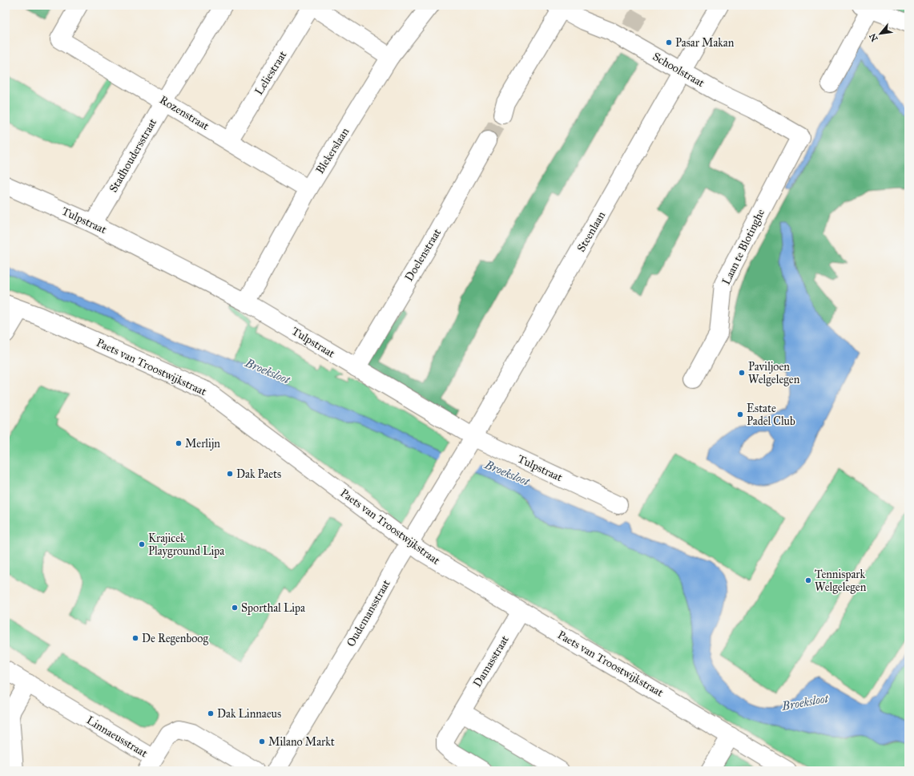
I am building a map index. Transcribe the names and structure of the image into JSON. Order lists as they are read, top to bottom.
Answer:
{
  "streets": {
    "street": [
      "Schoolstraat",
      "Leliestraat",
      "Rozenstraat",
      "Blekerslaan",
      "Stadhoudersstraat",
      "Tulpstraat",
      "Steenlaan",
      "Laan te Blotinghe",
      "Doelenstraat",
      "Paets van Troostwijkstraat",
      "Oudemansstraat",
      "Damasstraat",
      "Linnaeusstraat"
    ]
  },
  "crossings": [
    ["Schoolstraat", "Steenlaan"],
    ["Schoolstraat", "Laan te Blotinghe"],
    ["Leliestraat", "Rozenstraat"],
    ["Rozenstraat", "Blekerslaan"],
    ["Rozenstraat", "Stadhoudersstraat"],
    ["Blekerslaan", "Tulpstraat"],
    ["Stadhoudersstraat", "Tulpstraat"],
    ["Tulpstraat", "Steenlaan"],
    ["Tulpstraat", "Doelenstraat"],
    ["Tulpstraat", "Oudemansstraat"],
    ["Steenlaan", "Oudemansstraat"],
    ["Paets van Troostwijkstraat", "Oudemansstraat"],
    ["Paets van Troostwijkstraat", "Damasstraat"]
  ],
  "water": ["Broeksloot"],
  "places": [
    "Pasar Makan",
    "Paviljoen Welgelegen",
    "Estate Padel Club",
    "Merlijn",
    "Dak Paets",
    "Krajicek Playground Lipa",
    "Tennispark Welgelegen",
    "Sporthal Lipa",
    "De Regenboog",
    "Dak Linnaeus",
    "Milano Markt"
  ],
  "north": "bottom left"
}
